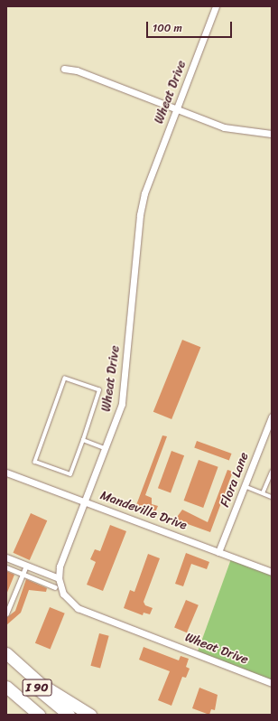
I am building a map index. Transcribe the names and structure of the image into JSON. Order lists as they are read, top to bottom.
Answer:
{
  "streets": {
    "highway": ["I 90"],
    "street": ["Wheat Drive", "Flora Lane", "Mandeville Drive"]
  },
  "crossings": [
    ["Wheat Drive", "Mandeville Drive"],
    ["Flora Lane", "Mandeville Drive"]
  ],
  "scale_bar": "100 m"
}
